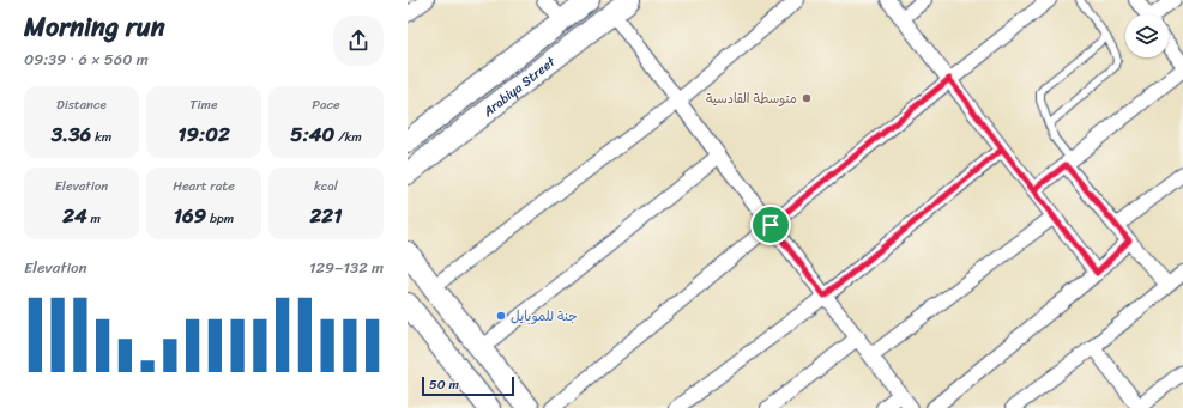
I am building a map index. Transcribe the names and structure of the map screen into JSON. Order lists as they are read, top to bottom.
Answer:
{
  "streets": {
    "main road": ["Arabiya Street"]
  },
  "places": ["متوسطة القادسية", "جنة للموبايل"],
  "scale_bar": "50 m",
  "page": {
    "heading": ["Morning run", "09:39 · 6 × 560 m"],
    "stats": [
      ["Distance", "3.36 km"],
      ["Time", "19:02"],
      ["Pace", "5:40 /km"],
      ["Elevation", "24 m"],
      ["Heart rate", "169 bpm"],
      ["kcal", "221"]
    ],
    "chart": ["Elevation", "129–132 m"],
    "scale": "50 m"
  }
}
